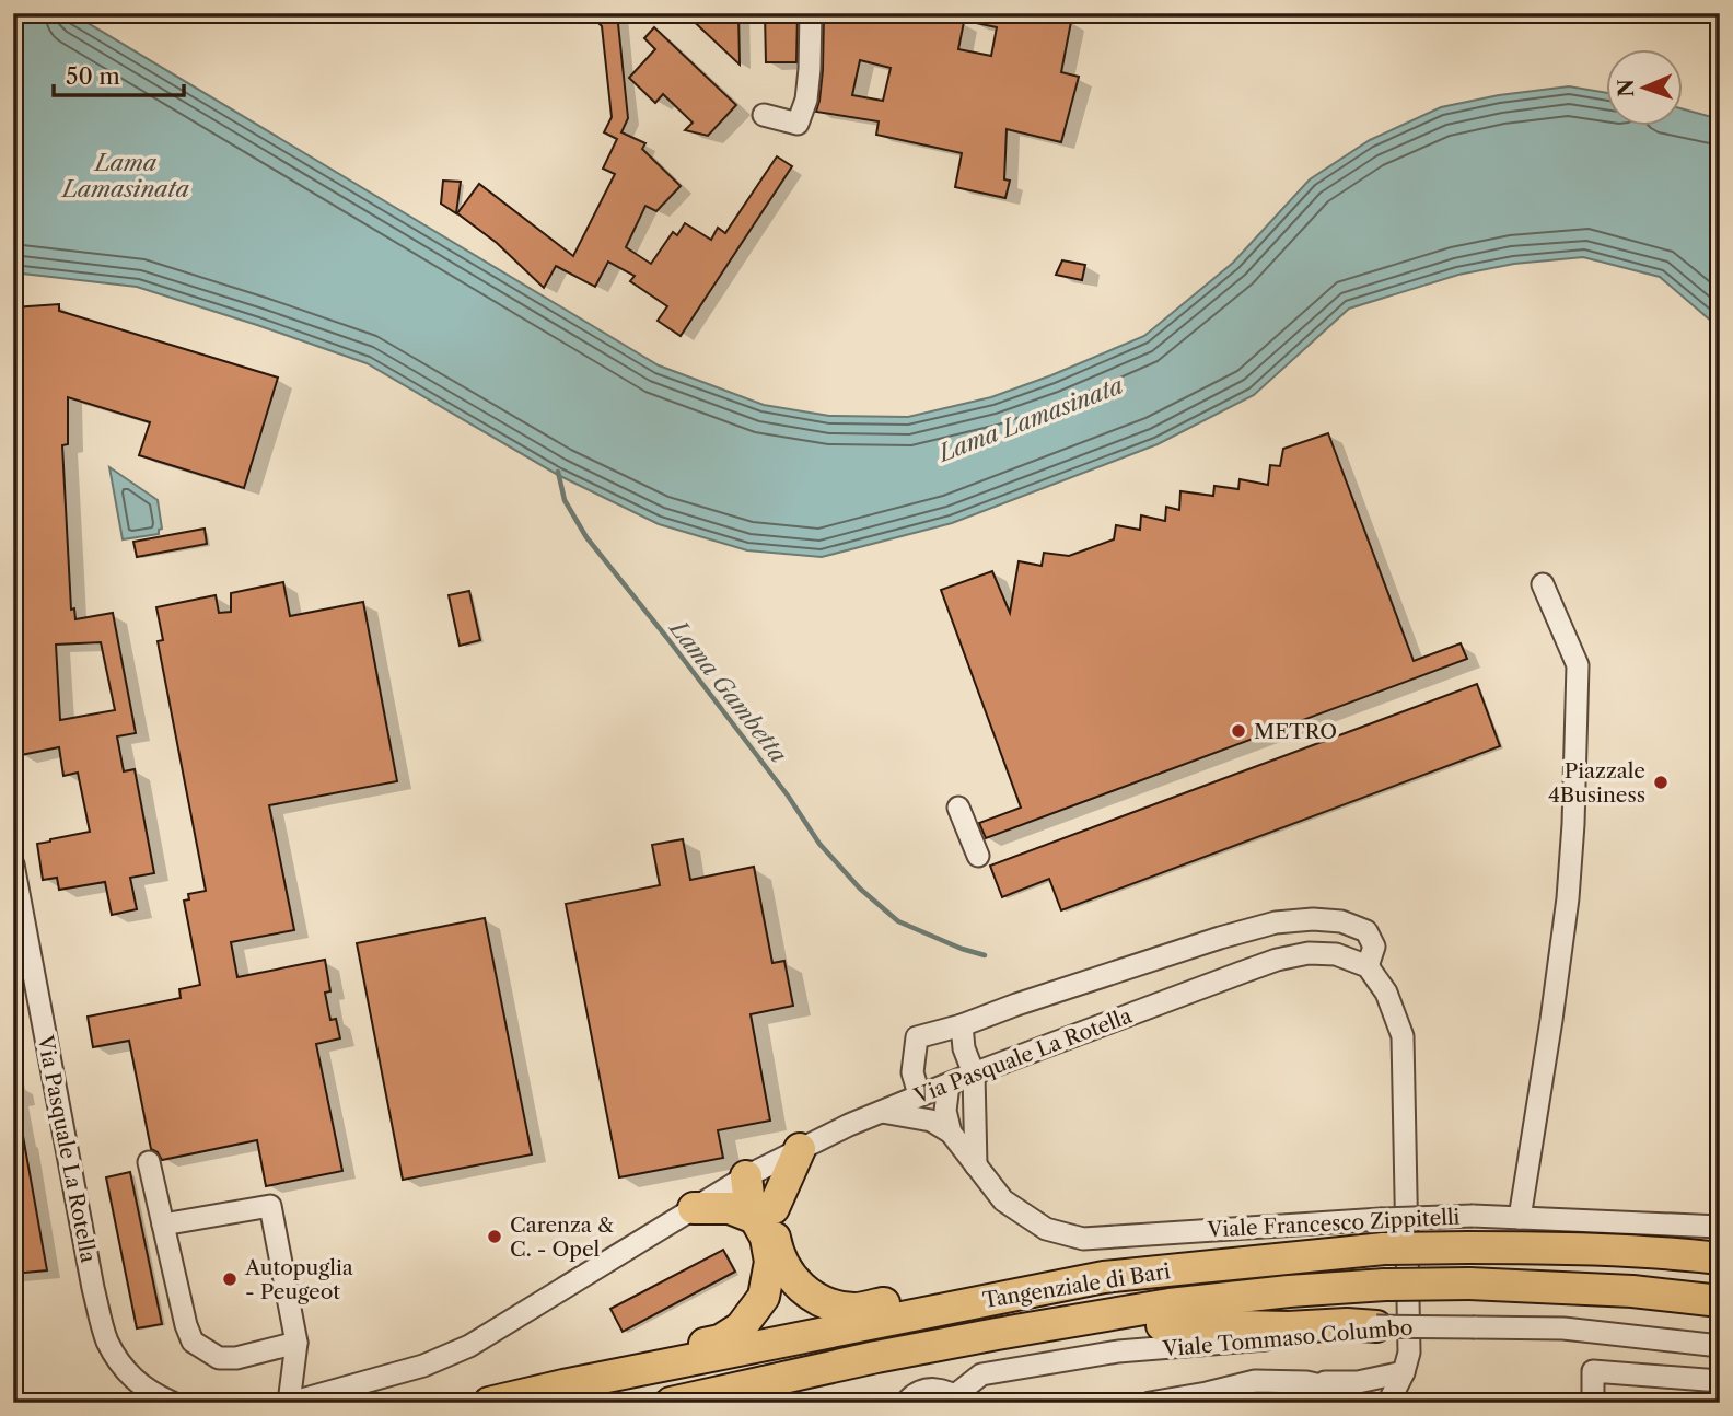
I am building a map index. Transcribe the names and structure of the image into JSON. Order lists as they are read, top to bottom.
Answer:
{
  "streets": {
    "highway": ["Tangenziale di Bari"],
    "street": ["Via Pasquale La Rotella", "Viale Francesco Zippitelli", "Viale Tommaso Columbo"]
  },
  "crossings": [
    ["Viale Francesco Zippitelli", "Tangenziale di Bari"]
  ],
  "water": ["Lama Lamasinata", "Lama Gambetta"],
  "places": [
    "METRO",
    "Piazzale 4Business",
    "Carenza & C. - Opel",
    "Autopuglia - Peugeot"
  ],
  "scale_bar": "50 m",
  "north": "left"
}
